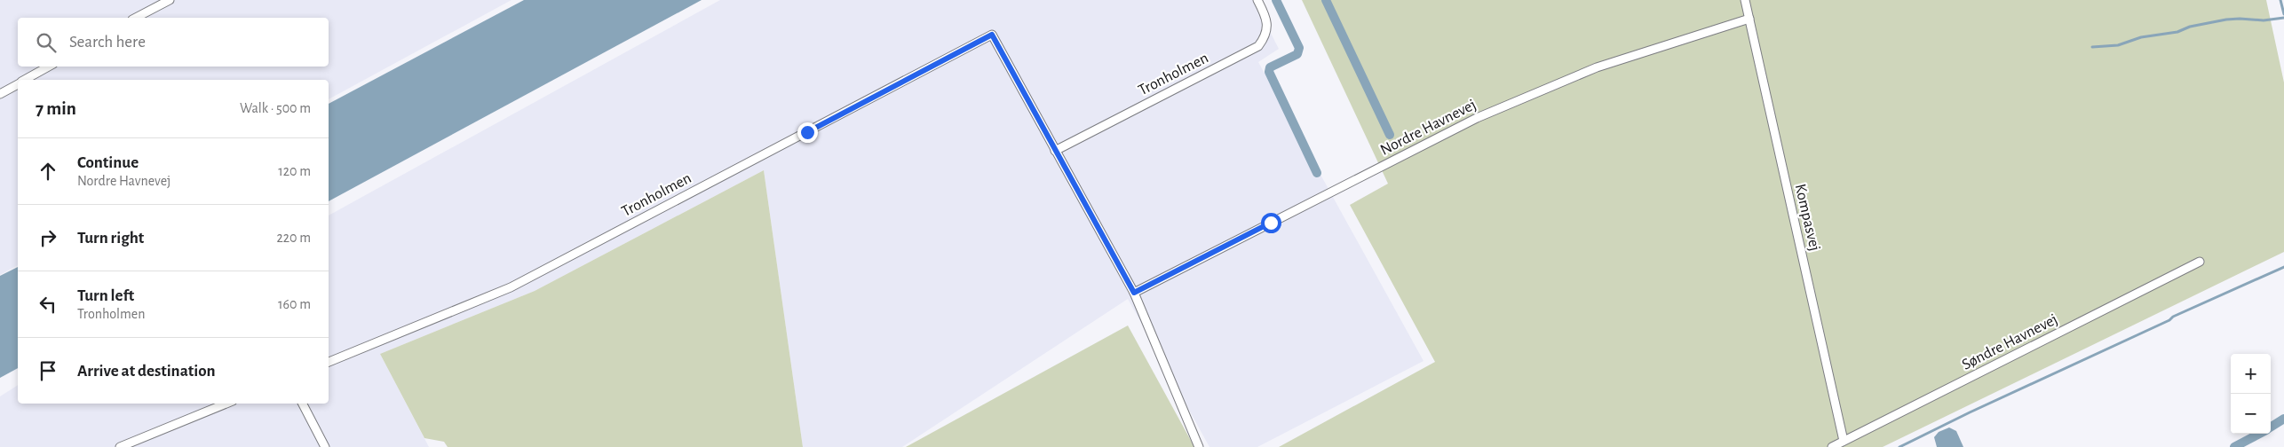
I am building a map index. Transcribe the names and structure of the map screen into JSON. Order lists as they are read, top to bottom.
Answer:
{
  "streets": {
    "street": [
      "Tronholmen",
      "Nordre Havnevej",
      "Kompasvej",
      "Søndre Havnevej"
    ]
  },
  "crossings": [
    ["Nordre Havnevej", "Kompasvej"],
    ["Kompasvej", "Søndre Havnevej"]
  ],
  "page": {
    "search": "Search here",
    "heading": ["7 min", "Walk · 500 m"],
    "list": [
      ["Continue", "Nordre Havnevej", "120 m"],
      ["Turn right", "220 m"],
      ["Turn left", "Tronholmen", "160 m"],
      "Arrive at destination"
    ],
    "map_buttons": ["+", "−"]
  }
}
